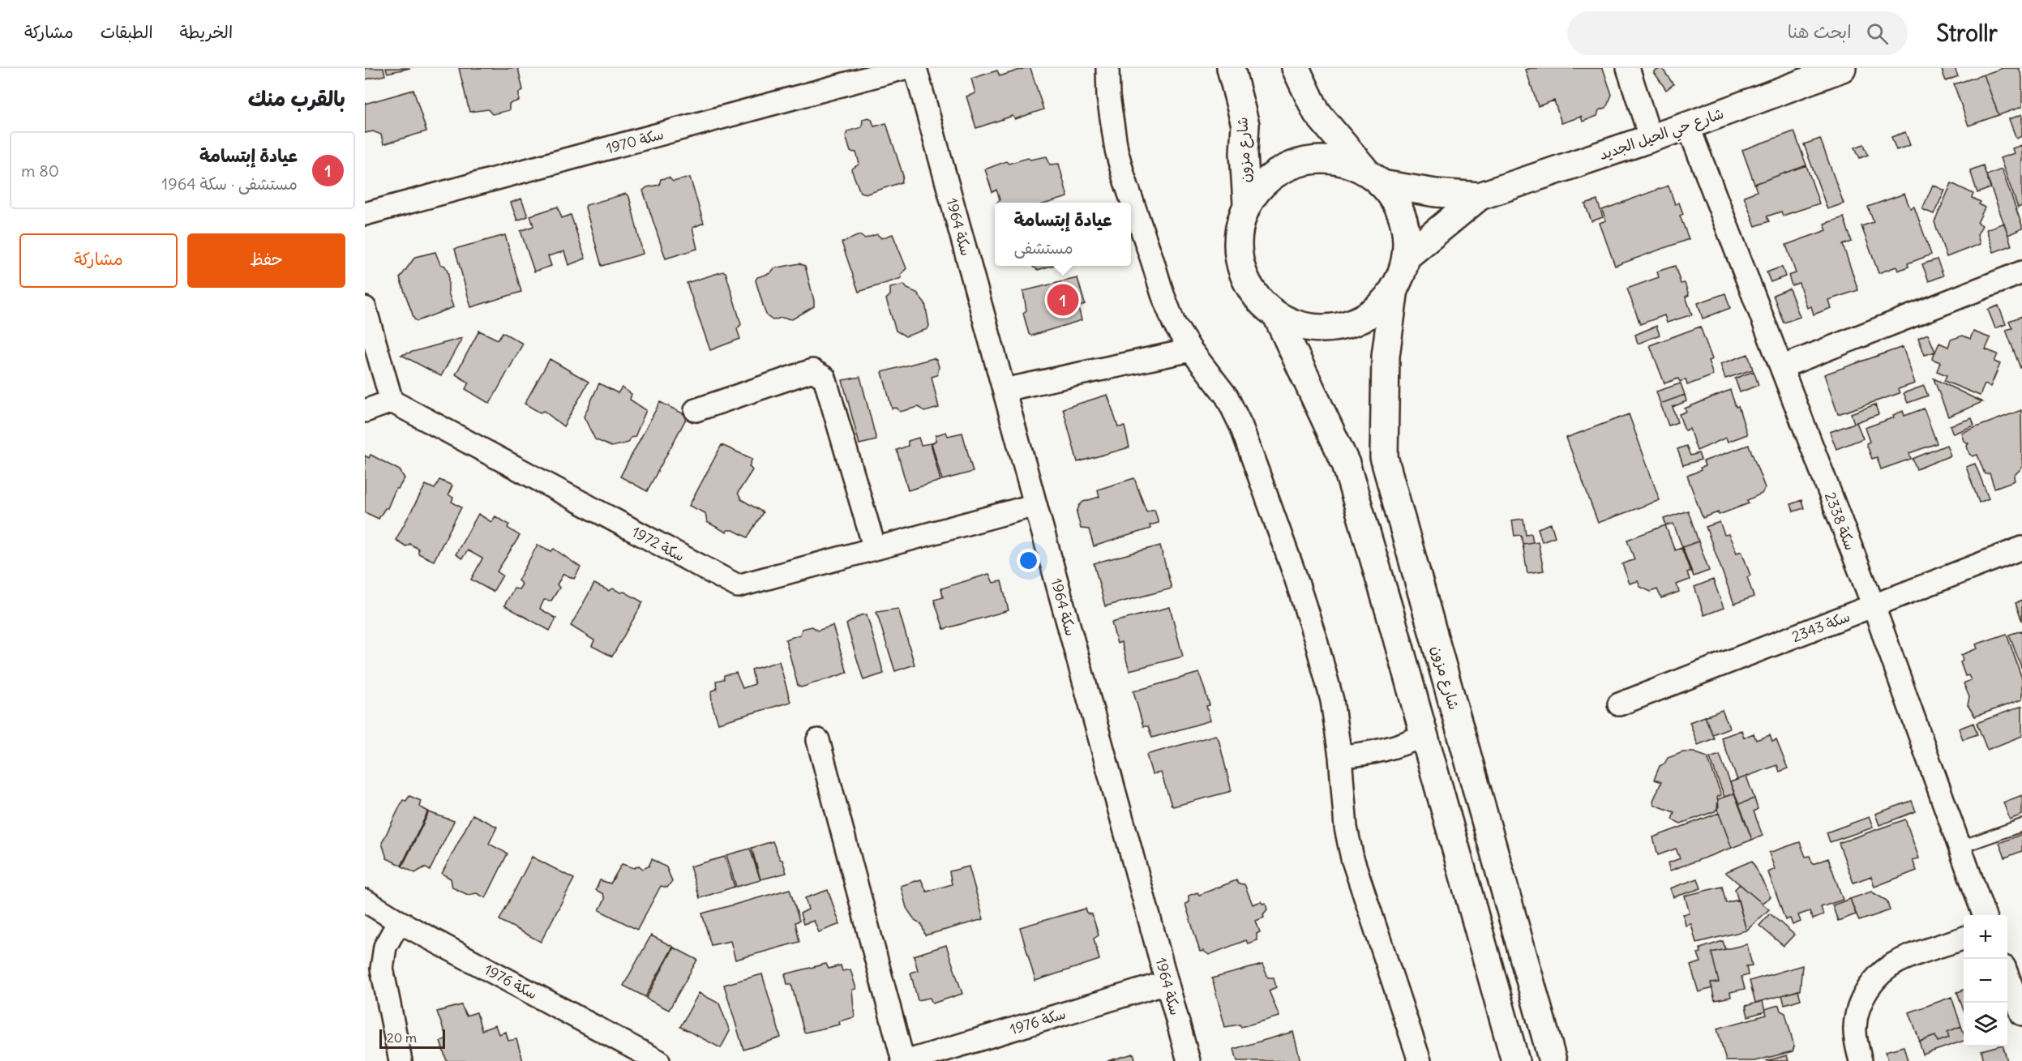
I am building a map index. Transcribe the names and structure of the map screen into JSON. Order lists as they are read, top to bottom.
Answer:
{
  "streets": {
    "main road": ["شارع حي الحيل الجديد", "شارع مزون"],
    "street": [
      "سكة 1970",
      "سكة 1964",
      "سكة 2338",
      "سكة 1972",
      "سكة 2343",
      "سكة 1976"
    ]
  },
  "crossings": [
    ["شارع حي الحيل الجديد", "شارع مزون"],
    ["شارع حي الحيل الجديد", "سكة 2338"],
    ["سكة 1964", "سكة 1972"],
    ["سكة 1964", "سكة 1976"],
    ["سكة 2338", "سكة 2343"]
  ],
  "scale_bar": "20 m",
  "page": {
    "header": "Strollr",
    "search": "ابحث هنا",
    "nav": ["الخريطة", "الطبقات", "مشاركة"],
    "heading": "بالقرب منك",
    "list": [
      {
        "mark": "1",
        "name": "عيادة إبتسامة",
        "note": "مستشفى · سكة 1964",
        "value": "80 m"
      }
    ],
    "popup": ["عيادة إبتسامة", "مستشفى"],
    "buttons": ["حفظ", "مشاركة"],
    "pins": "1",
    "map_buttons": ["+", "−"],
    "scale": "20 m"
  }
}
